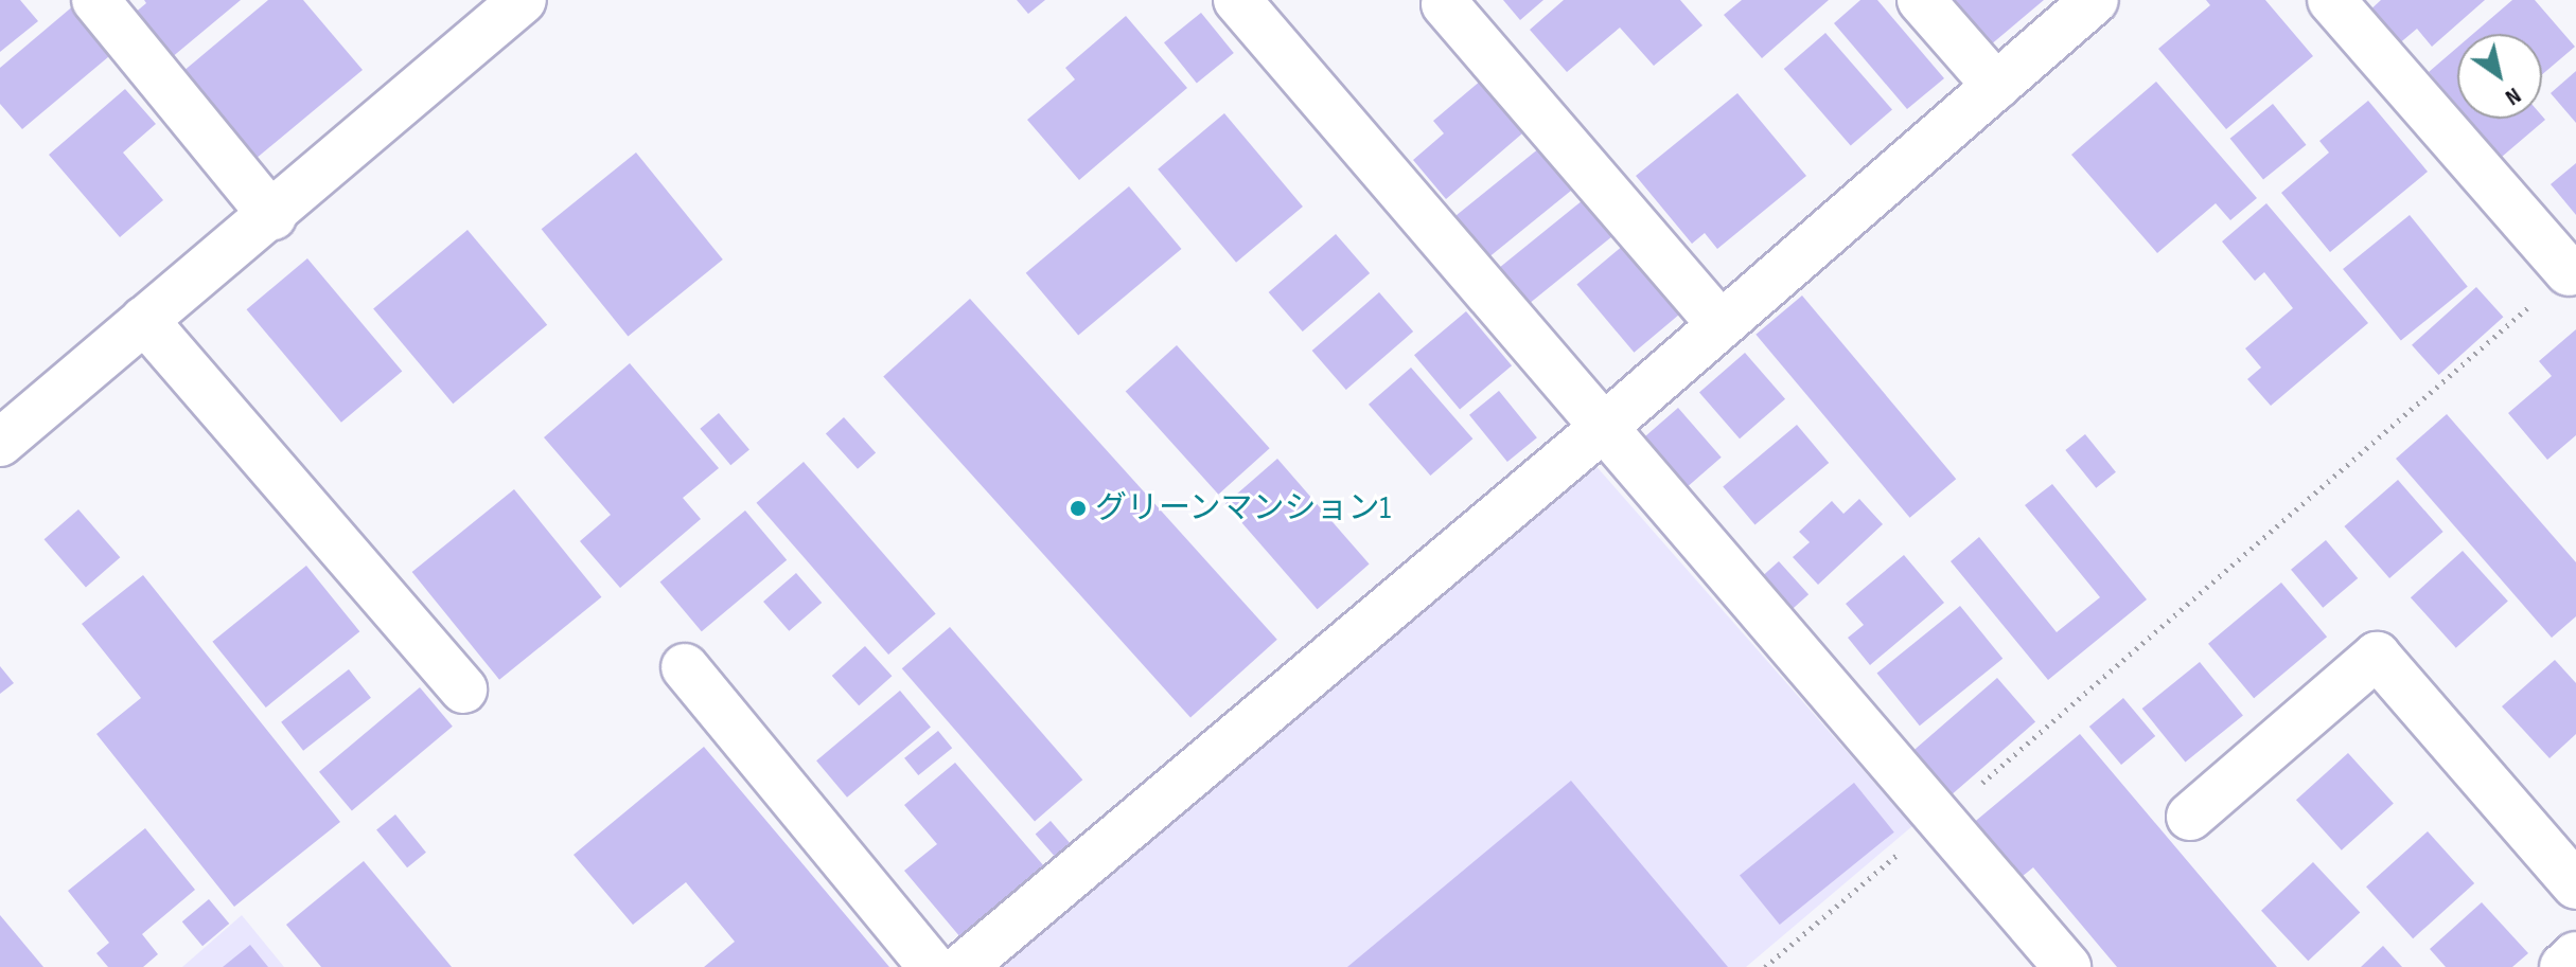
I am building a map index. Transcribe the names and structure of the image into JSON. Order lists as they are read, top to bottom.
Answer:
{
  "places": ["グリーンマンション1"],
  "north": "bottom right"
}
